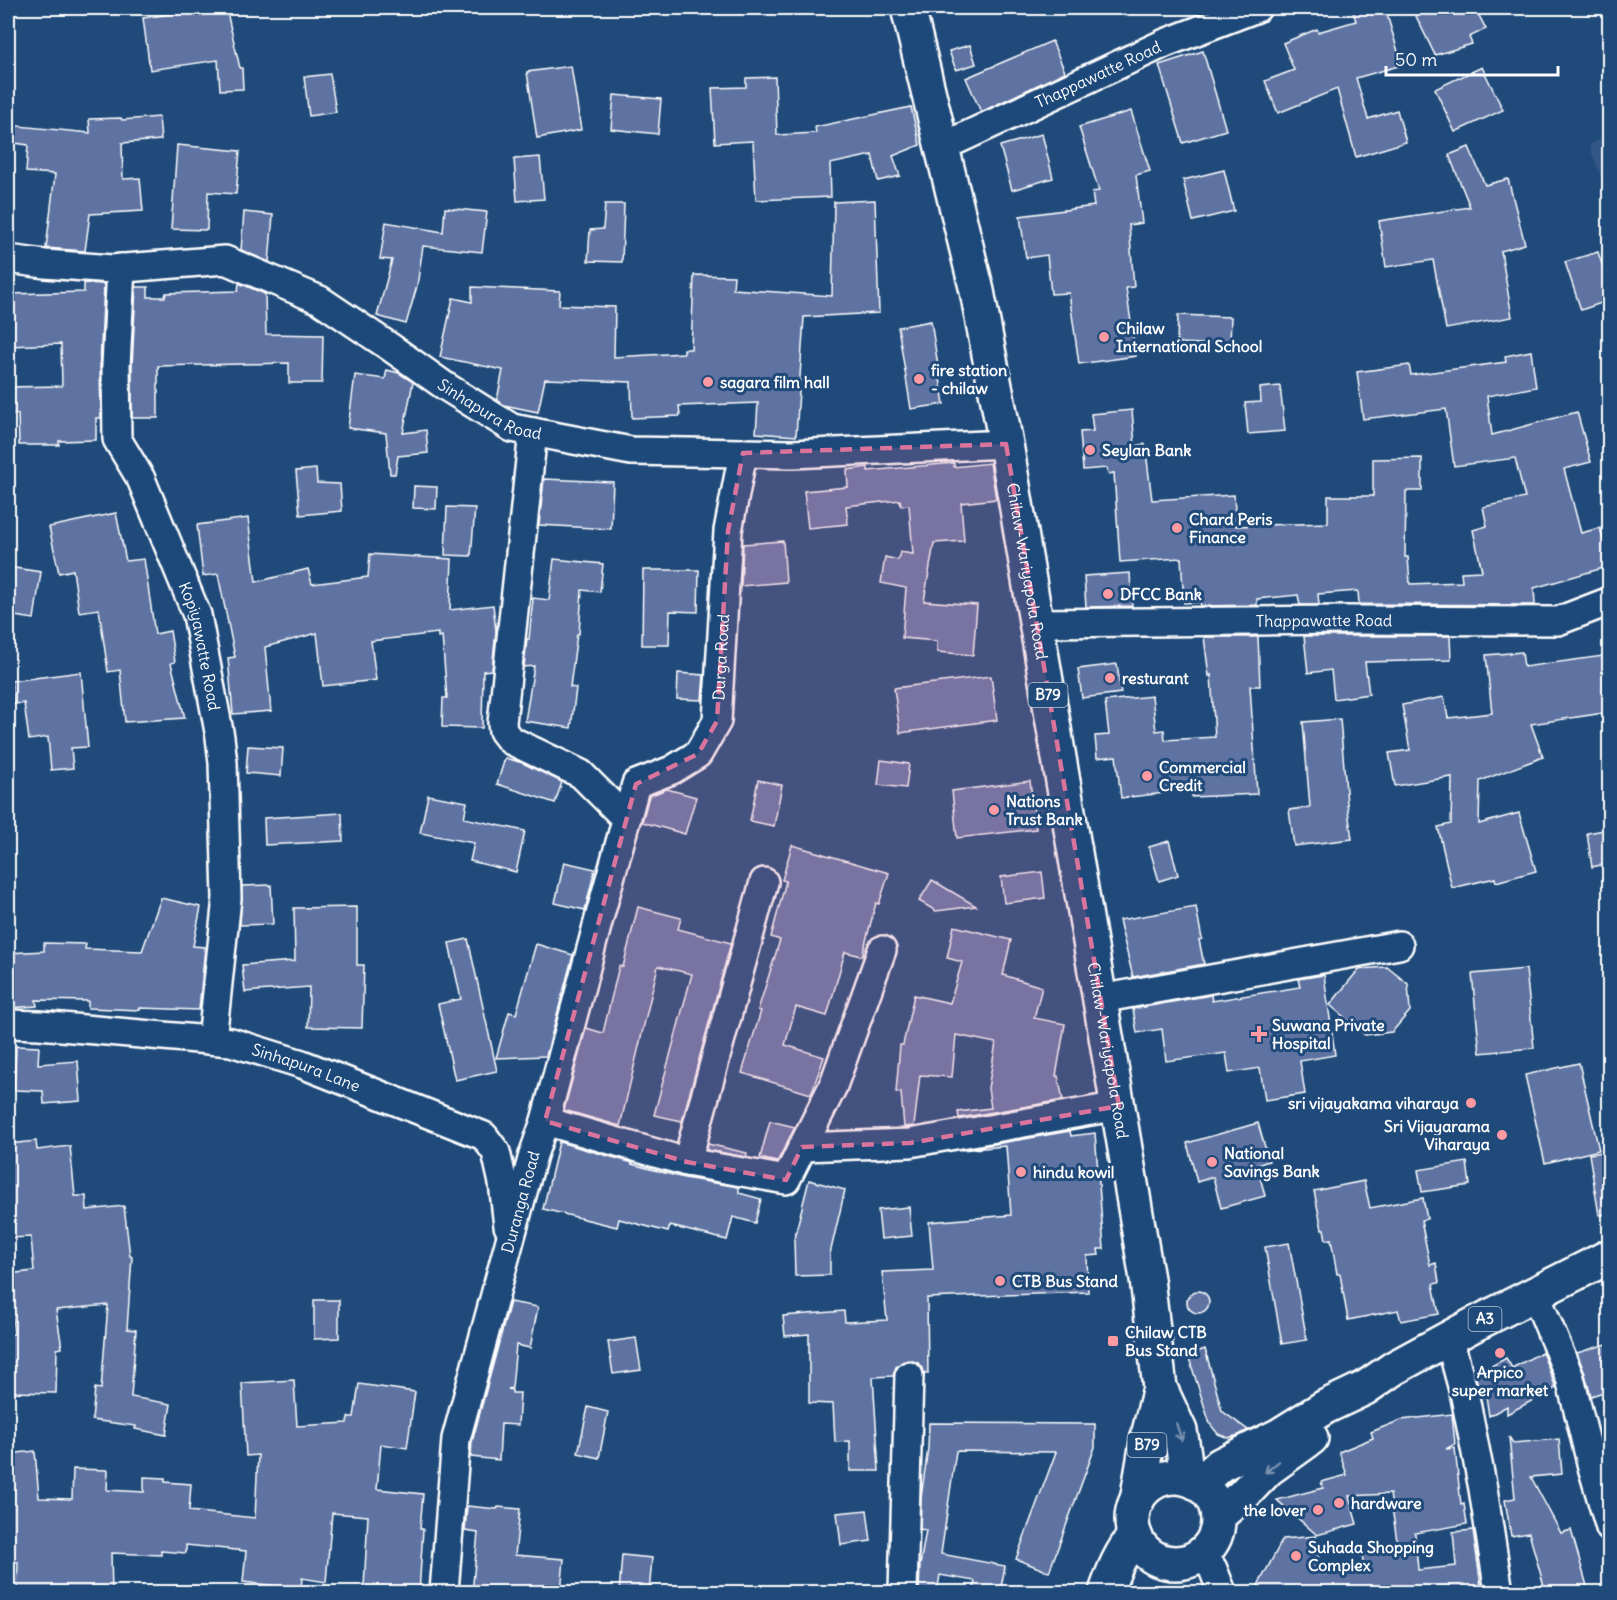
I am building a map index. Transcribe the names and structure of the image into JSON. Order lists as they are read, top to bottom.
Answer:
{
  "streets": {
    "main road": ["Chilaw-Wariyapola Road", "B79", "A3"],
    "street": [
      "Thappawatte Road",
      "Sinhapura Road",
      "Kopiyawatte Road",
      "Durga Road",
      "Sinhapura Lane",
      "Duranga Road"
    ]
  },
  "crossings": [
    ["Thappawatte Road", "Chilaw-Wariyapola Road"],
    ["Sinhapura Road", "Chilaw-Wariyapola Road"],
    ["Sinhapura Road", "Kopiyawatte Road"],
    ["Sinhapura Road", "Durga Road"],
    ["Chilaw-Wariyapola Road", "B79"],
    ["Kopiyawatte Road", "Sinhapura Lane"],
    ["Durga Road", "Duranga Road"],
    ["B79", "A3"],
    ["Sinhapura Lane", "Duranga Road"]
  ],
  "places": {
    "other": [
      "Chilaw International School",
      "fire station - chilaw",
      "sagara film hall",
      "Seylan Bank",
      "Chard Peris Finance",
      "DFCC Bank",
      "resturant",
      "Commercial Credit",
      "Nations Trust Bank",
      "sri vijayakama viharaya",
      "Sri Vijayarama Viharaya",
      "National Savings Bank",
      "hindu kowil",
      "CTB Bus Stand",
      "Arpico super market",
      "hardware",
      "the lover",
      "Suhada Shopping Complex"
    ],
    "health": ["Suwana Private Hospital"],
    "transit": ["Chilaw CTB Bus Stand"]
  },
  "scale_bar": "50 m"
}
